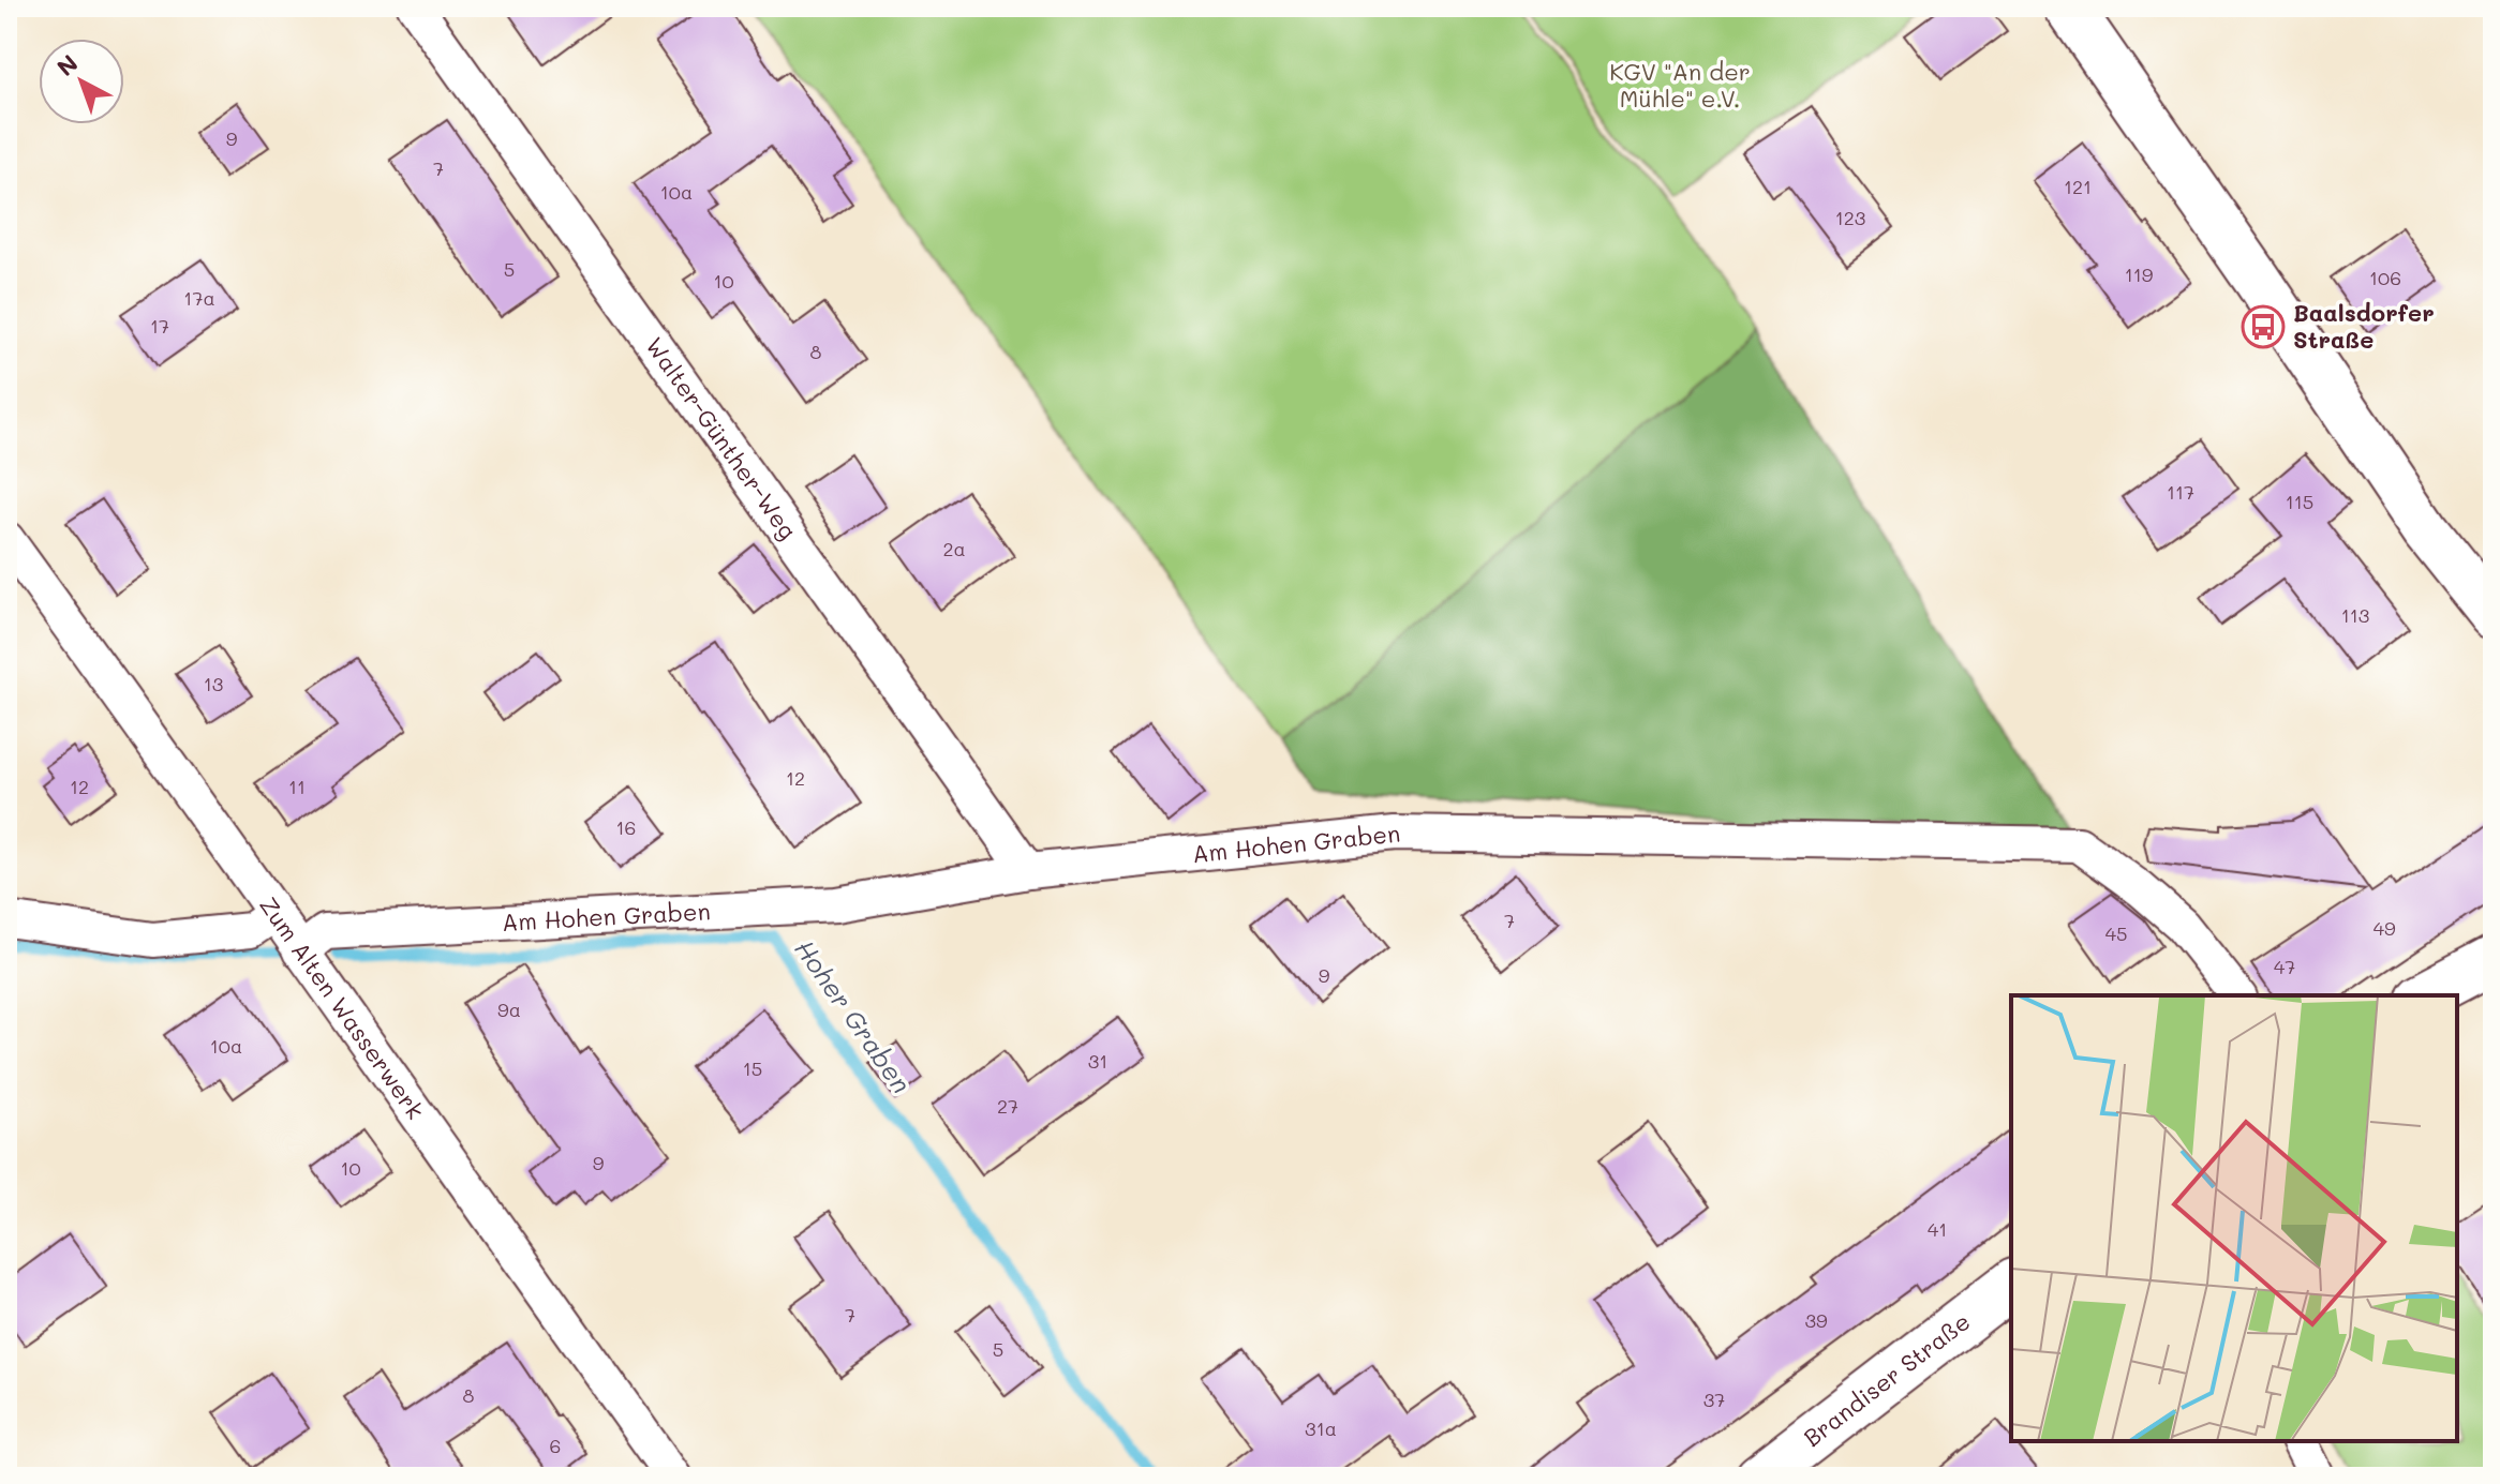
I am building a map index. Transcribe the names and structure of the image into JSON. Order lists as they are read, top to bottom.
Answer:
{
  "streets": {
    "main road": ["Brandiser Straße"],
    "street": ["Walter-Günther-Weg", "Am Hohen Graben", "Zum Alten Wasserwerk"]
  },
  "crossings": [
    ["Walter-Günther-Weg", "Am Hohen Graben"],
    ["Am Hohen Graben", "Zum Alten Wasserwerk"]
  ],
  "water": ["Hoher Graben"],
  "parks": ["KGV \"An der Mühle\" e.V."],
  "places": {
    "bus stop": ["Baalsdorfer Straße"]
  },
  "house_numbers": [
    "9",
    "7",
    "121",
    "10a",
    "123",
    "5",
    "119",
    "106",
    "10",
    "17a",
    "17",
    "8",
    "117",
    "115",
    "2a",
    "113",
    "13",
    "12",
    "12",
    "11",
    "16",
    "7",
    "49",
    "45",
    "47",
    "9",
    "9a",
    "10a",
    "31",
    "15",
    "27",
    "9",
    "10",
    "41",
    "7",
    "39",
    "5",
    "8",
    "37",
    "31a",
    "6"
  ],
  "north": "top left"
}
